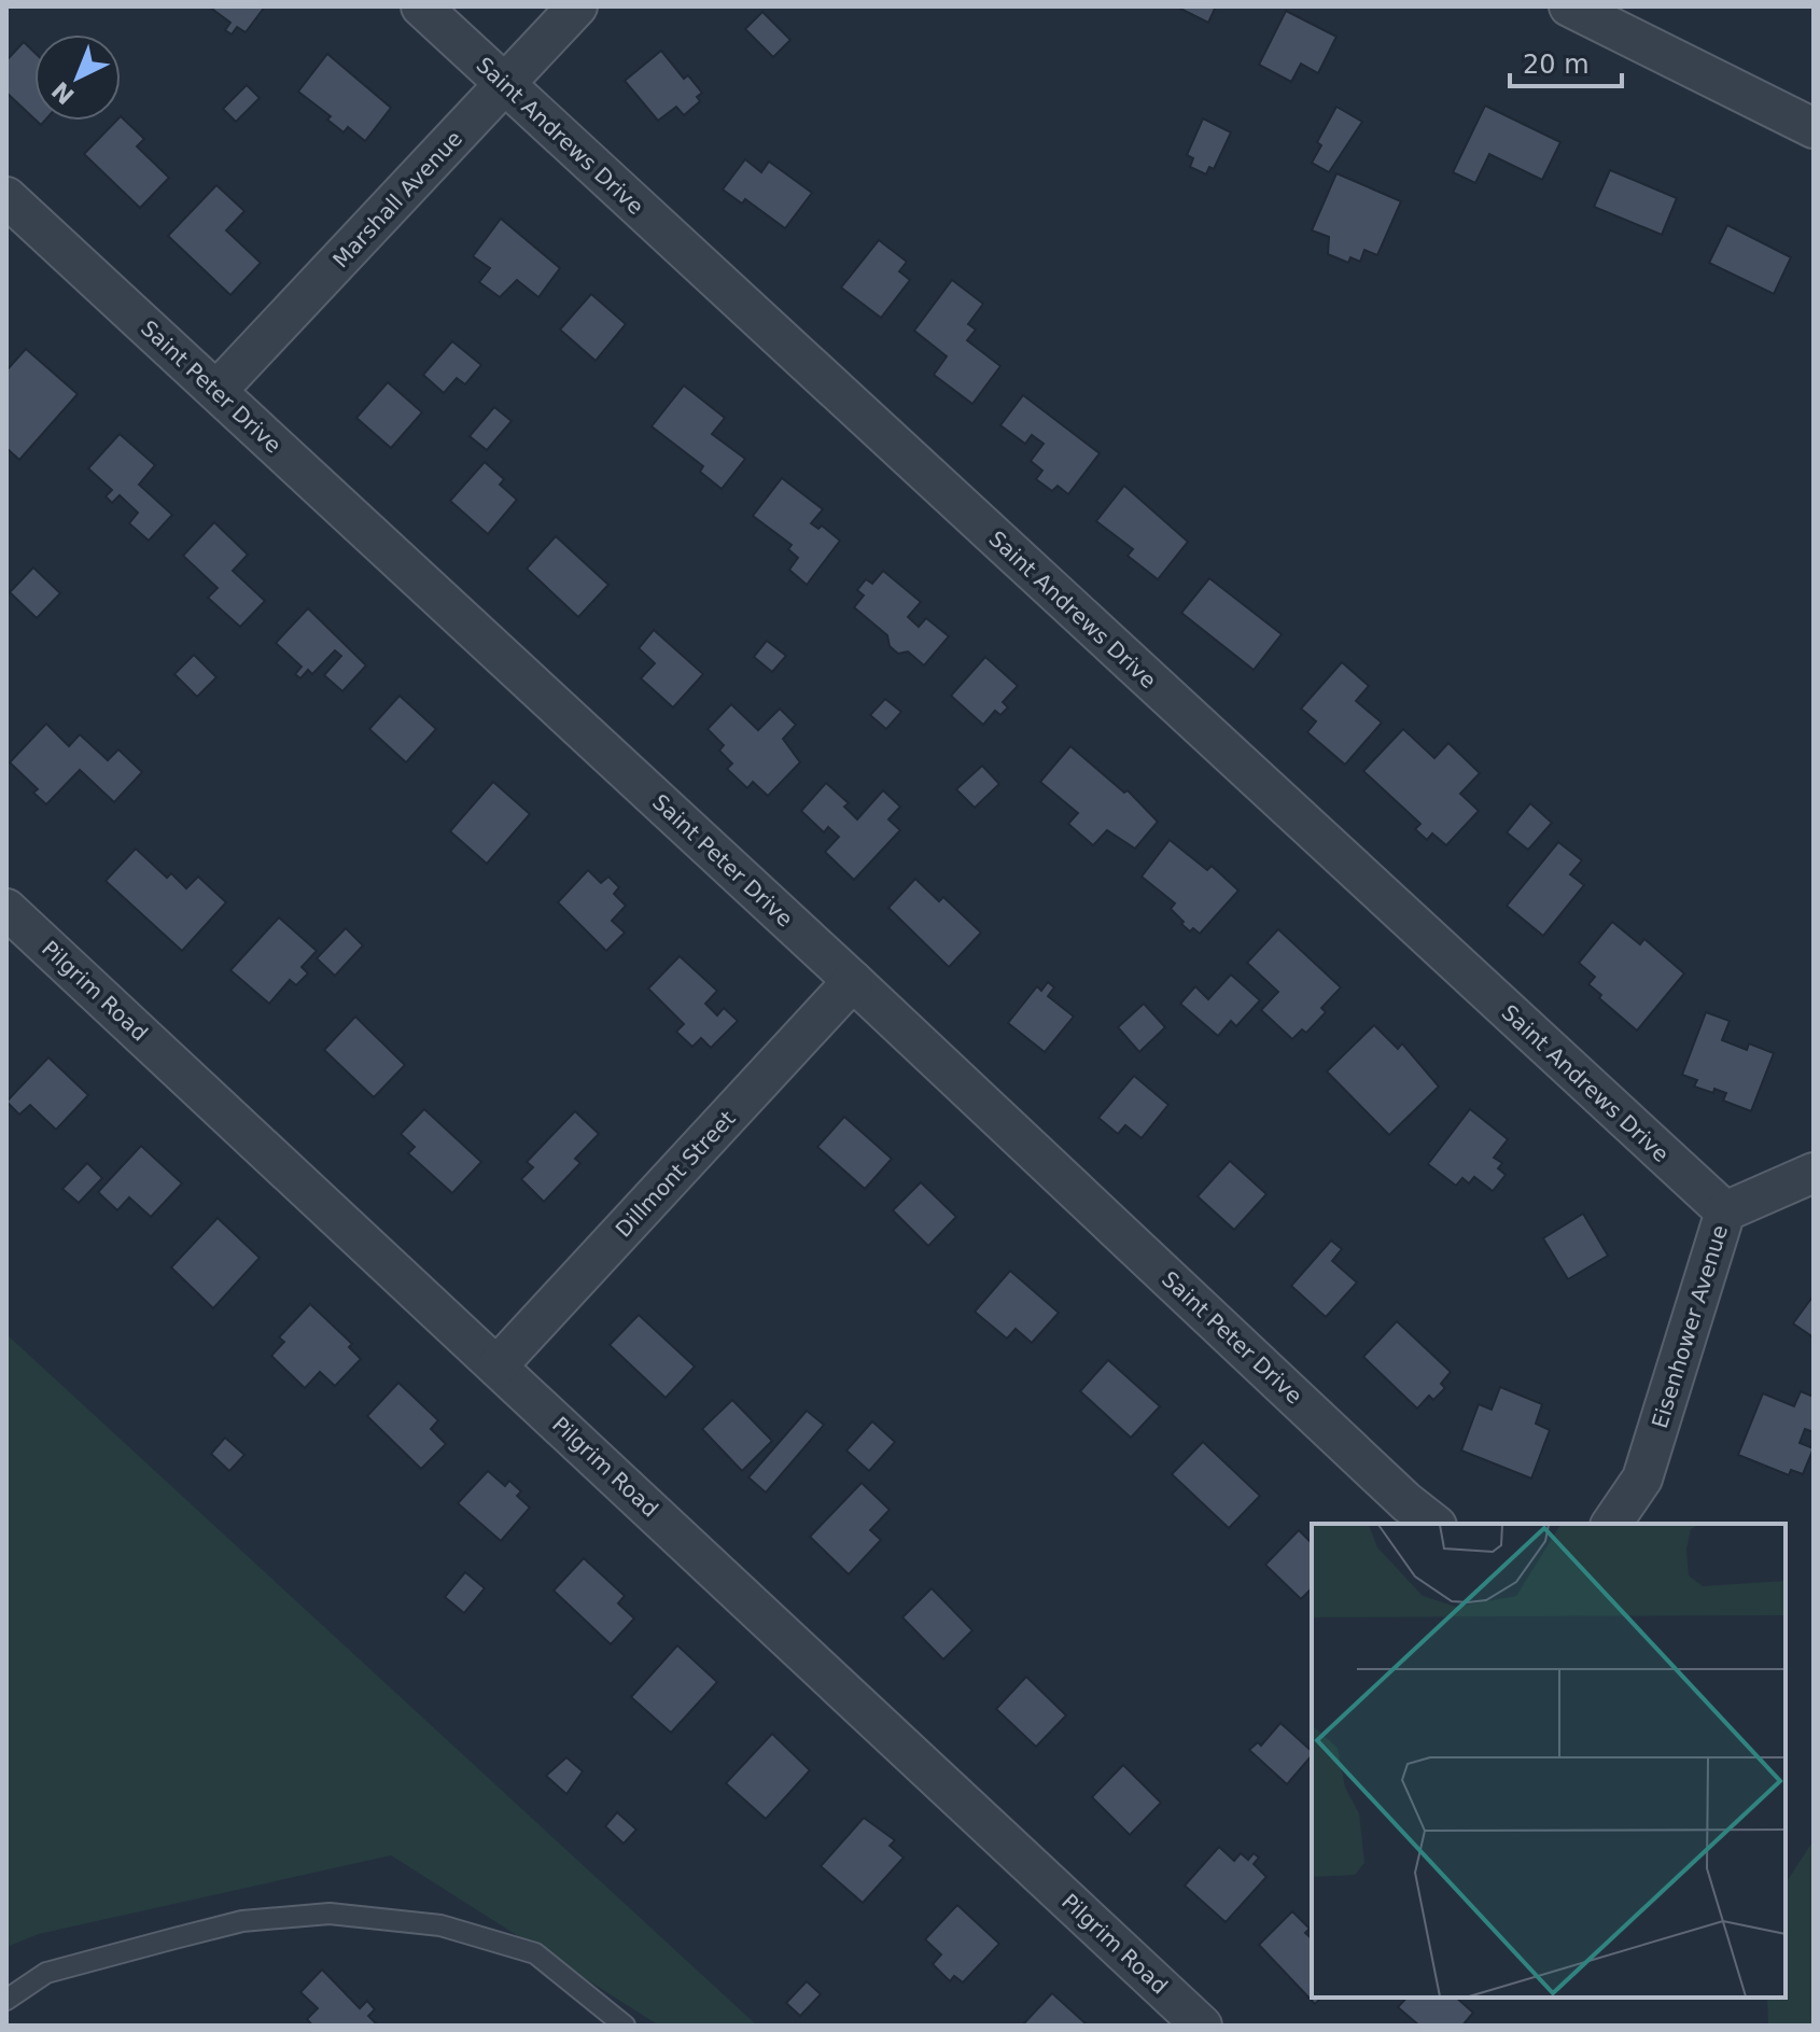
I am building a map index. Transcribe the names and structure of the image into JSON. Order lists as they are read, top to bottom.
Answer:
{
  "streets": {
    "street": [
      "Saint Andrews Drive",
      "Marshall Avenue",
      "Saint Peter Drive",
      "Pilgrim Road",
      "Dillmont Street",
      "Eisenhower Avenue"
    ]
  },
  "crossings": [
    ["Saint Andrews Drive", "Marshall Avenue"],
    ["Saint Andrews Drive", "Eisenhower Avenue"],
    ["Marshall Avenue", "Saint Peter Drive"],
    ["Saint Peter Drive", "Dillmont Street"],
    ["Pilgrim Road", "Dillmont Street"]
  ],
  "scale_bar": "20 m",
  "north": "bottom left"
}
